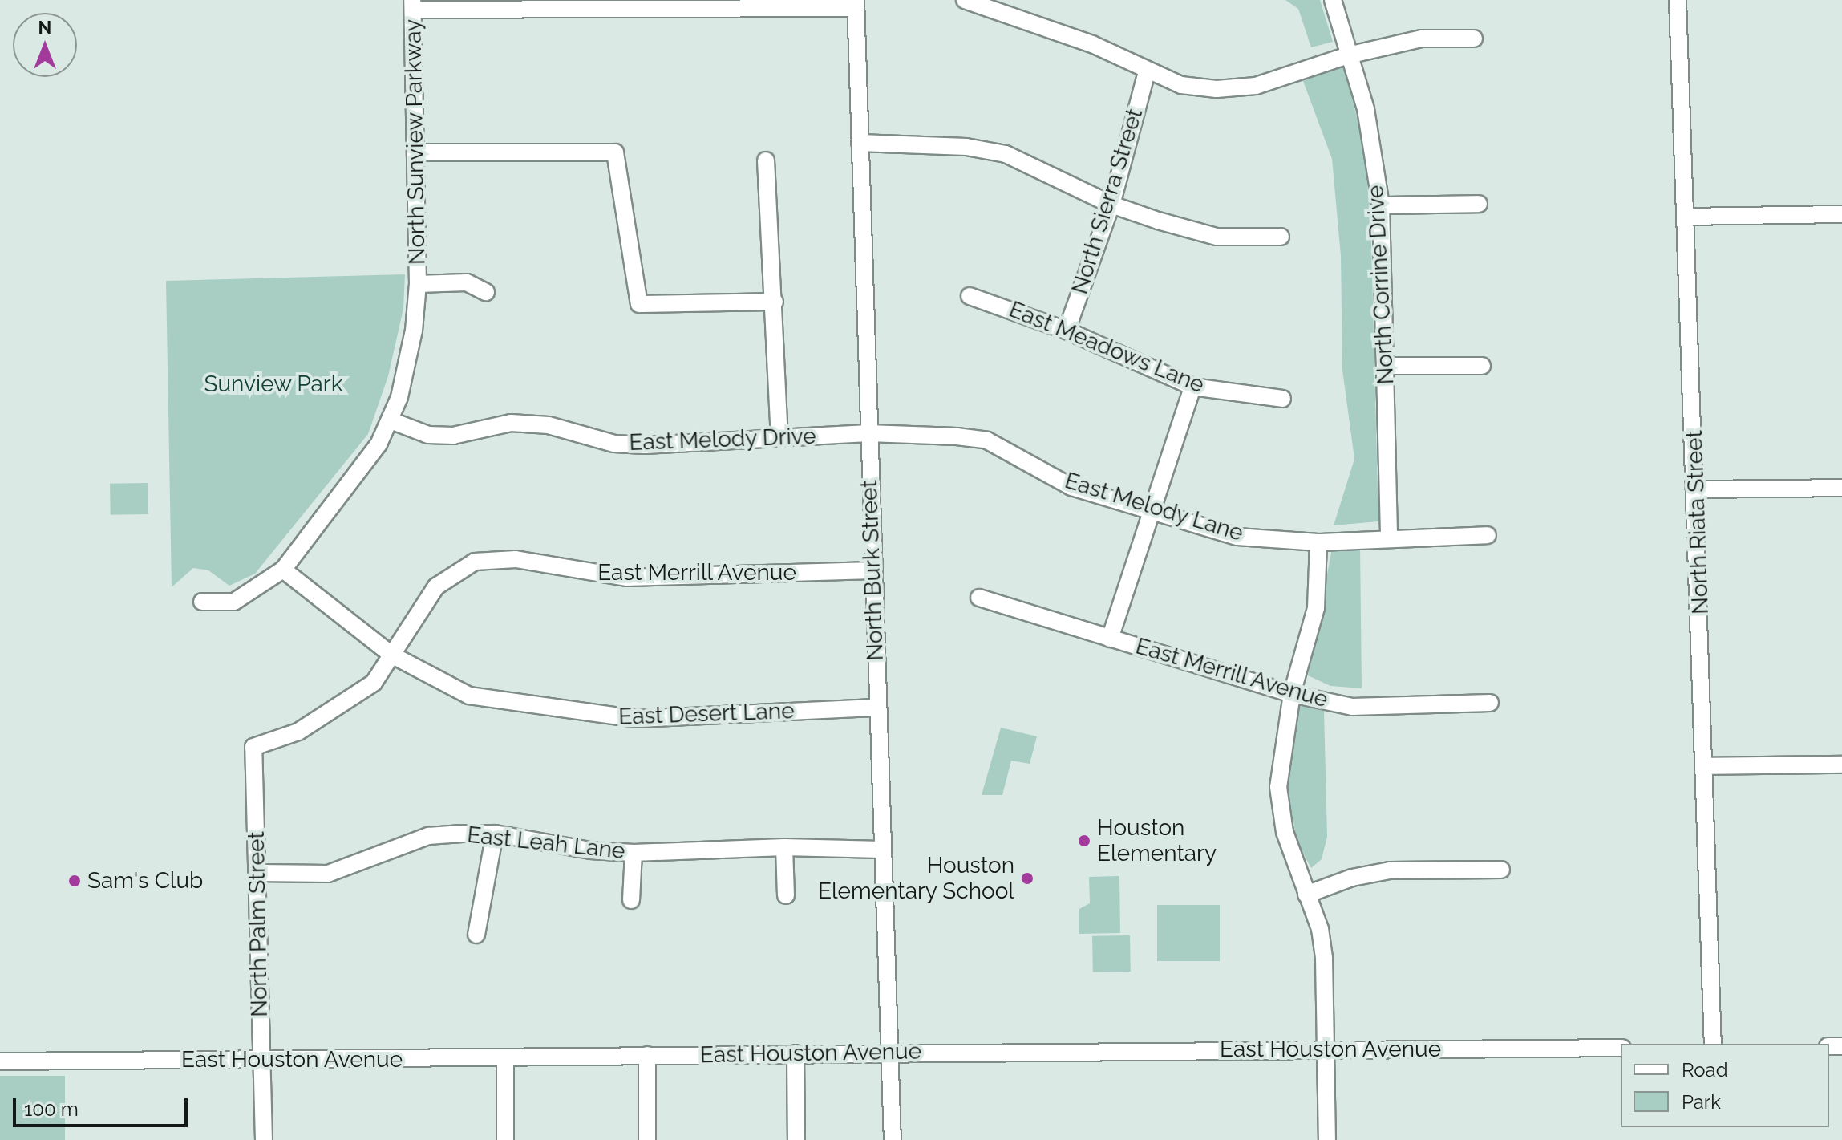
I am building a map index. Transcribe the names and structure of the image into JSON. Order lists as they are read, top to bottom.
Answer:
{
  "streets": {
    "street": [
      "North Sunview Parkway",
      "North Sierra Street",
      "North Corrine Drive",
      "East Meadows Lane",
      "East Melody Drive",
      "East Melody Lane",
      "North Riata Street",
      "North Burk Street",
      "East Merrill Avenue",
      "East Desert Lane",
      "East Leah Lane",
      "North Palm Street",
      "East Houston Avenue"
    ]
  },
  "crossings": [
    ["North Sunview Parkway", "East Melody Drive"],
    ["North Sunview Parkway", "East Desert Lane"],
    ["North Sierra Street", "East Meadows Lane"],
    ["North Corrine Drive", "East Melody Lane"],
    ["East Melody Drive", "East Melody Lane"],
    ["East Melody Drive", "North Burk Street"],
    ["East Melody Lane", "North Burk Street"],
    ["North Burk Street", "East Merrill Avenue"],
    ["North Burk Street", "East Desert Lane"],
    ["North Burk Street", "East Leah Lane"],
    ["North Burk Street", "East Houston Avenue"],
    ["East Merrill Avenue", "East Desert Lane"],
    ["East Merrill Avenue", "North Palm Street"],
    ["East Leah Lane", "North Palm Street"],
    ["North Palm Street", "East Houston Avenue"]
  ],
  "parks": ["Sunview Park"],
  "places": ["Houston Elementary", "Houston Elementary School", "Sam's Club"],
  "legend": ["Road", "Park"],
  "scale_bar": "100 m",
  "north": "top"
}
